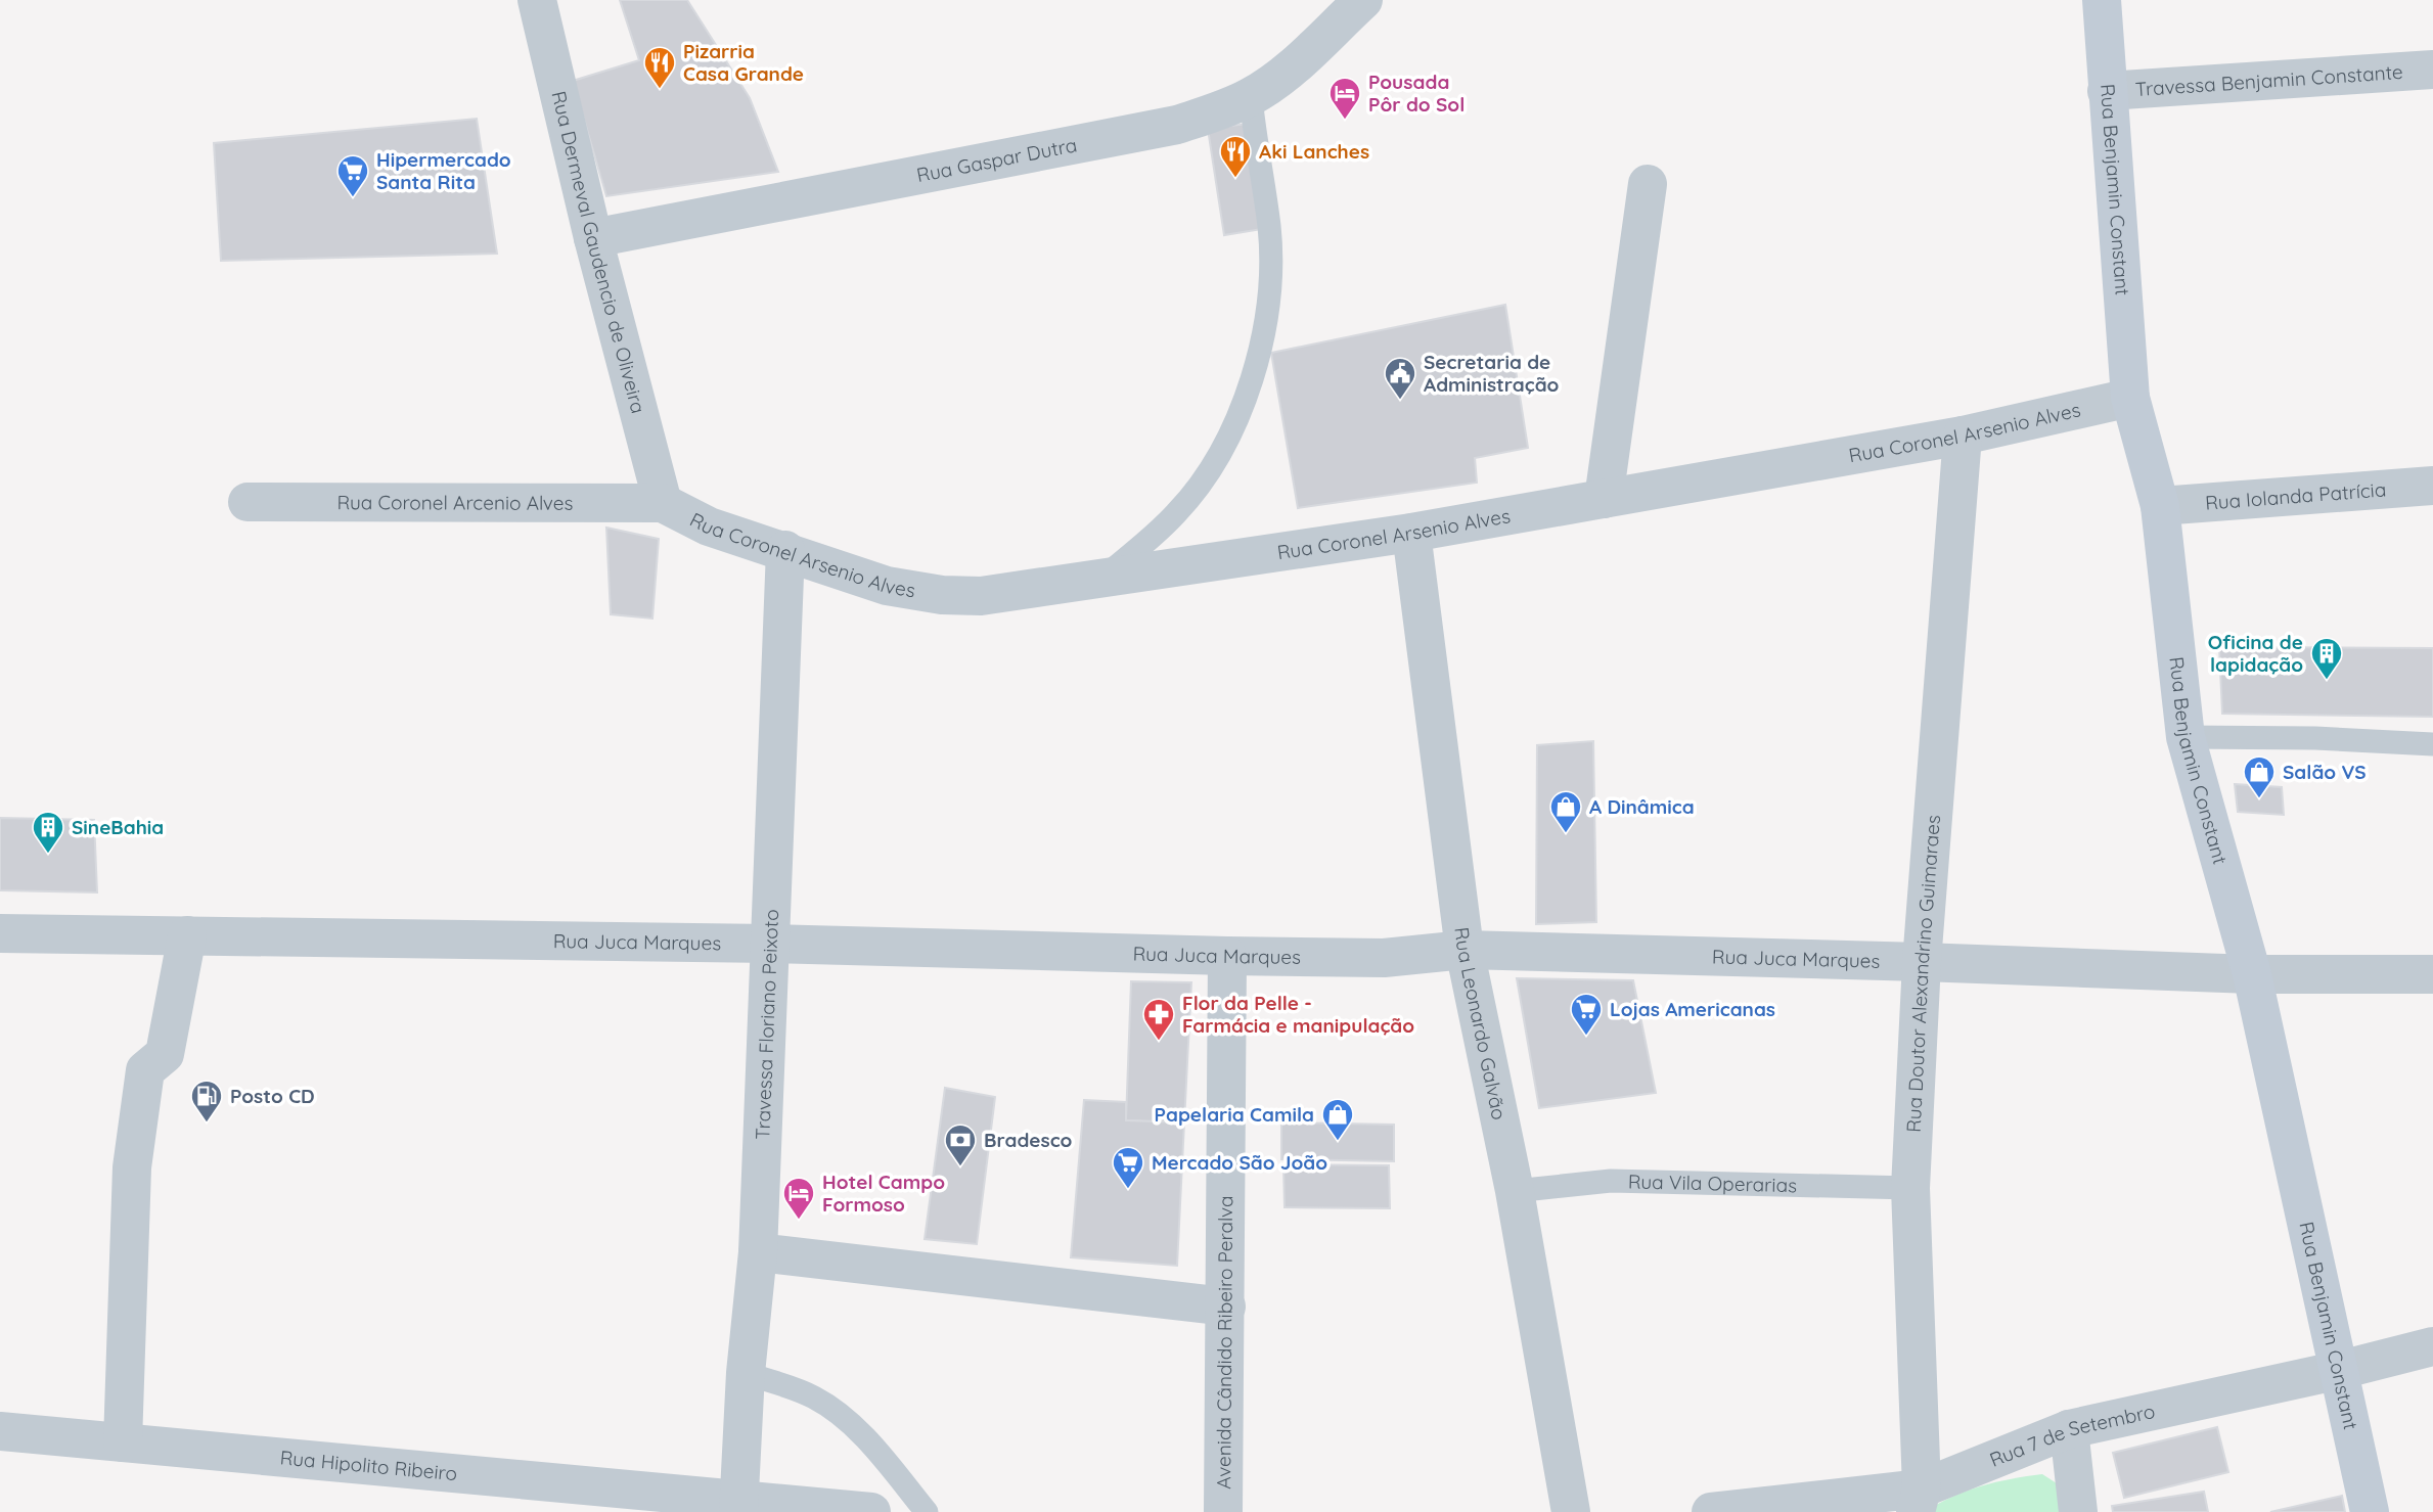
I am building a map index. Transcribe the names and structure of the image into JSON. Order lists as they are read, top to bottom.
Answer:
{
  "streets": {
    "street": [
      "Travessa Benjamin Constante",
      "Rua Gaspar Dutra",
      "Rua Benjamin Constant",
      "Rua Dermeval Gaudencio de Oliveira",
      "Rua Coronel Arsenio Alves",
      "Rua Iolanda Patrícia",
      "Rua Coronel Arcenio Alves",
      "Rua Juca Marques",
      "Rua Doutor Alexandrino Guimaraes",
      "Rua Leonardo Galvão",
      "Travessa Floriano Peixoto",
      "Avenida Cândido Ribeiro Peralva",
      "Rua 7 de Setembro",
      "Rua Hipolito Ribeiro"
    ],
    "lane": ["Rua Vila Operarias"]
  },
  "crossings": [
    ["Travessa Benjamin Constante", "Rua Benjamin Constant"],
    ["Rua Gaspar Dutra", "Rua Dermeval Gaudencio de Oliveira"],
    ["Rua Benjamin Constant", "Rua Coronel Arsenio Alves"],
    ["Rua Benjamin Constant", "Rua Iolanda Patrícia"],
    ["Rua Benjamin Constant", "Rua Juca Marques"],
    ["Rua Benjamin Constant", "Rua 7 de Setembro"],
    ["Rua Dermeval Gaudencio de Oliveira", "Rua Coronel Arsenio Alves"],
    ["Rua Dermeval Gaudencio de Oliveira", "Rua Coronel Arcenio Alves"],
    ["Rua Coronel Arsenio Alves", "Rua Coronel Arcenio Alves"],
    ["Rua Coronel Arsenio Alves", "Rua Doutor Alexandrino Guimaraes"],
    ["Rua Coronel Arsenio Alves", "Rua Leonardo Galvão"],
    ["Rua Coronel Arsenio Alves", "Travessa Floriano Peixoto"],
    ["Rua Juca Marques", "Rua Doutor Alexandrino Guimaraes"],
    ["Rua Juca Marques", "Rua Leonardo Galvão"],
    ["Rua Juca Marques", "Travessa Floriano Peixoto"],
    ["Rua Juca Marques", "Avenida Cândido Ribeiro Peralva"],
    ["Rua Doutor Alexandrino Guimaraes", "Rua Vila Operarias"],
    ["Rua Doutor Alexandrino Guimaraes", "Rua 7 de Setembro"],
    ["Rua Leonardo Galvão", "Rua Vila Operarias"],
    ["Travessa Floriano Peixoto", "Rua Hipolito Ribeiro"]
  ],
  "places": {
    "restaurant": ["Pizarria Casa Grande", "Aki Lanches"],
    "hotel": ["Pousada Pôr do Sol", "Hotel Campo Formoso"],
    "supermarket": ["Hipermercado Santa Rita", "Lojas Americanas", "Mercado São João"],
    "public building": ["Secretaria de Administração"],
    "building": ["Oficina de lapidação", "SineBahia"],
    "shop": ["Salão VS", "A Dinâmica", "Papelaria Camila"],
    "pharmacy": ["Flor da Pelle - Farmácia e manipulação"],
    "fuel station": ["Posto CD"],
    "bank": ["Bradesco"]
  }
}
